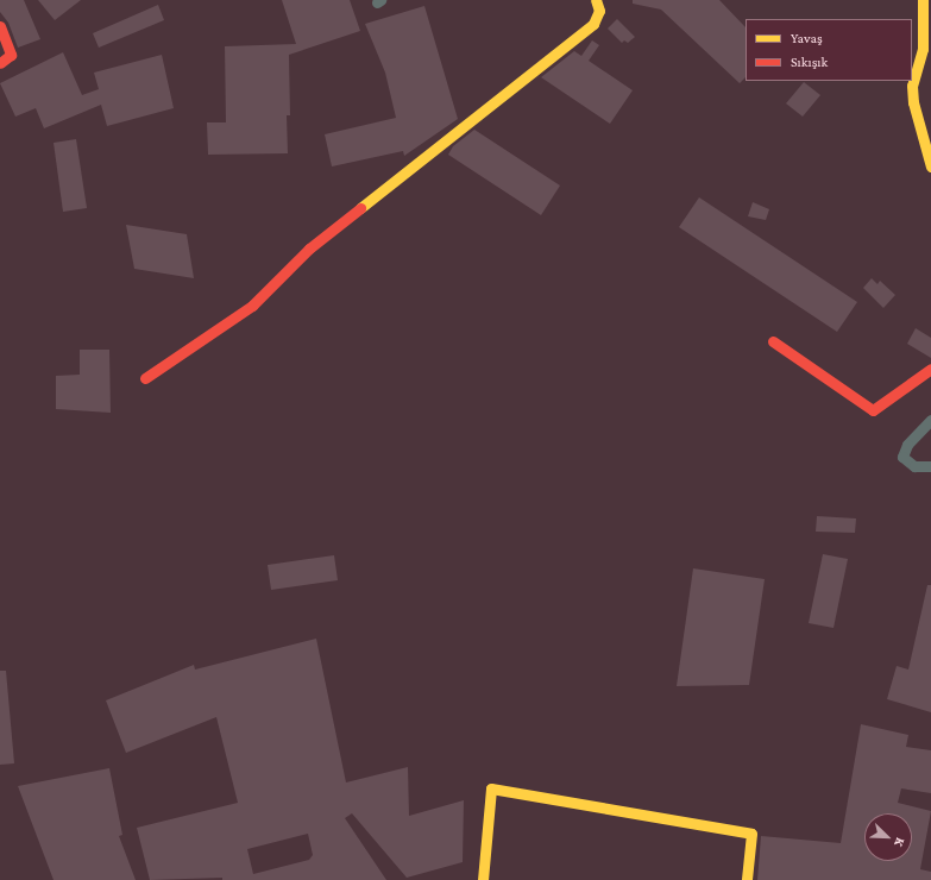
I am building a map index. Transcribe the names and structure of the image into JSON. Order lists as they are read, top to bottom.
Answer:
{
  "legend": ["Yavaş", "Sıkışık"],
  "north": "bottom right"
}
